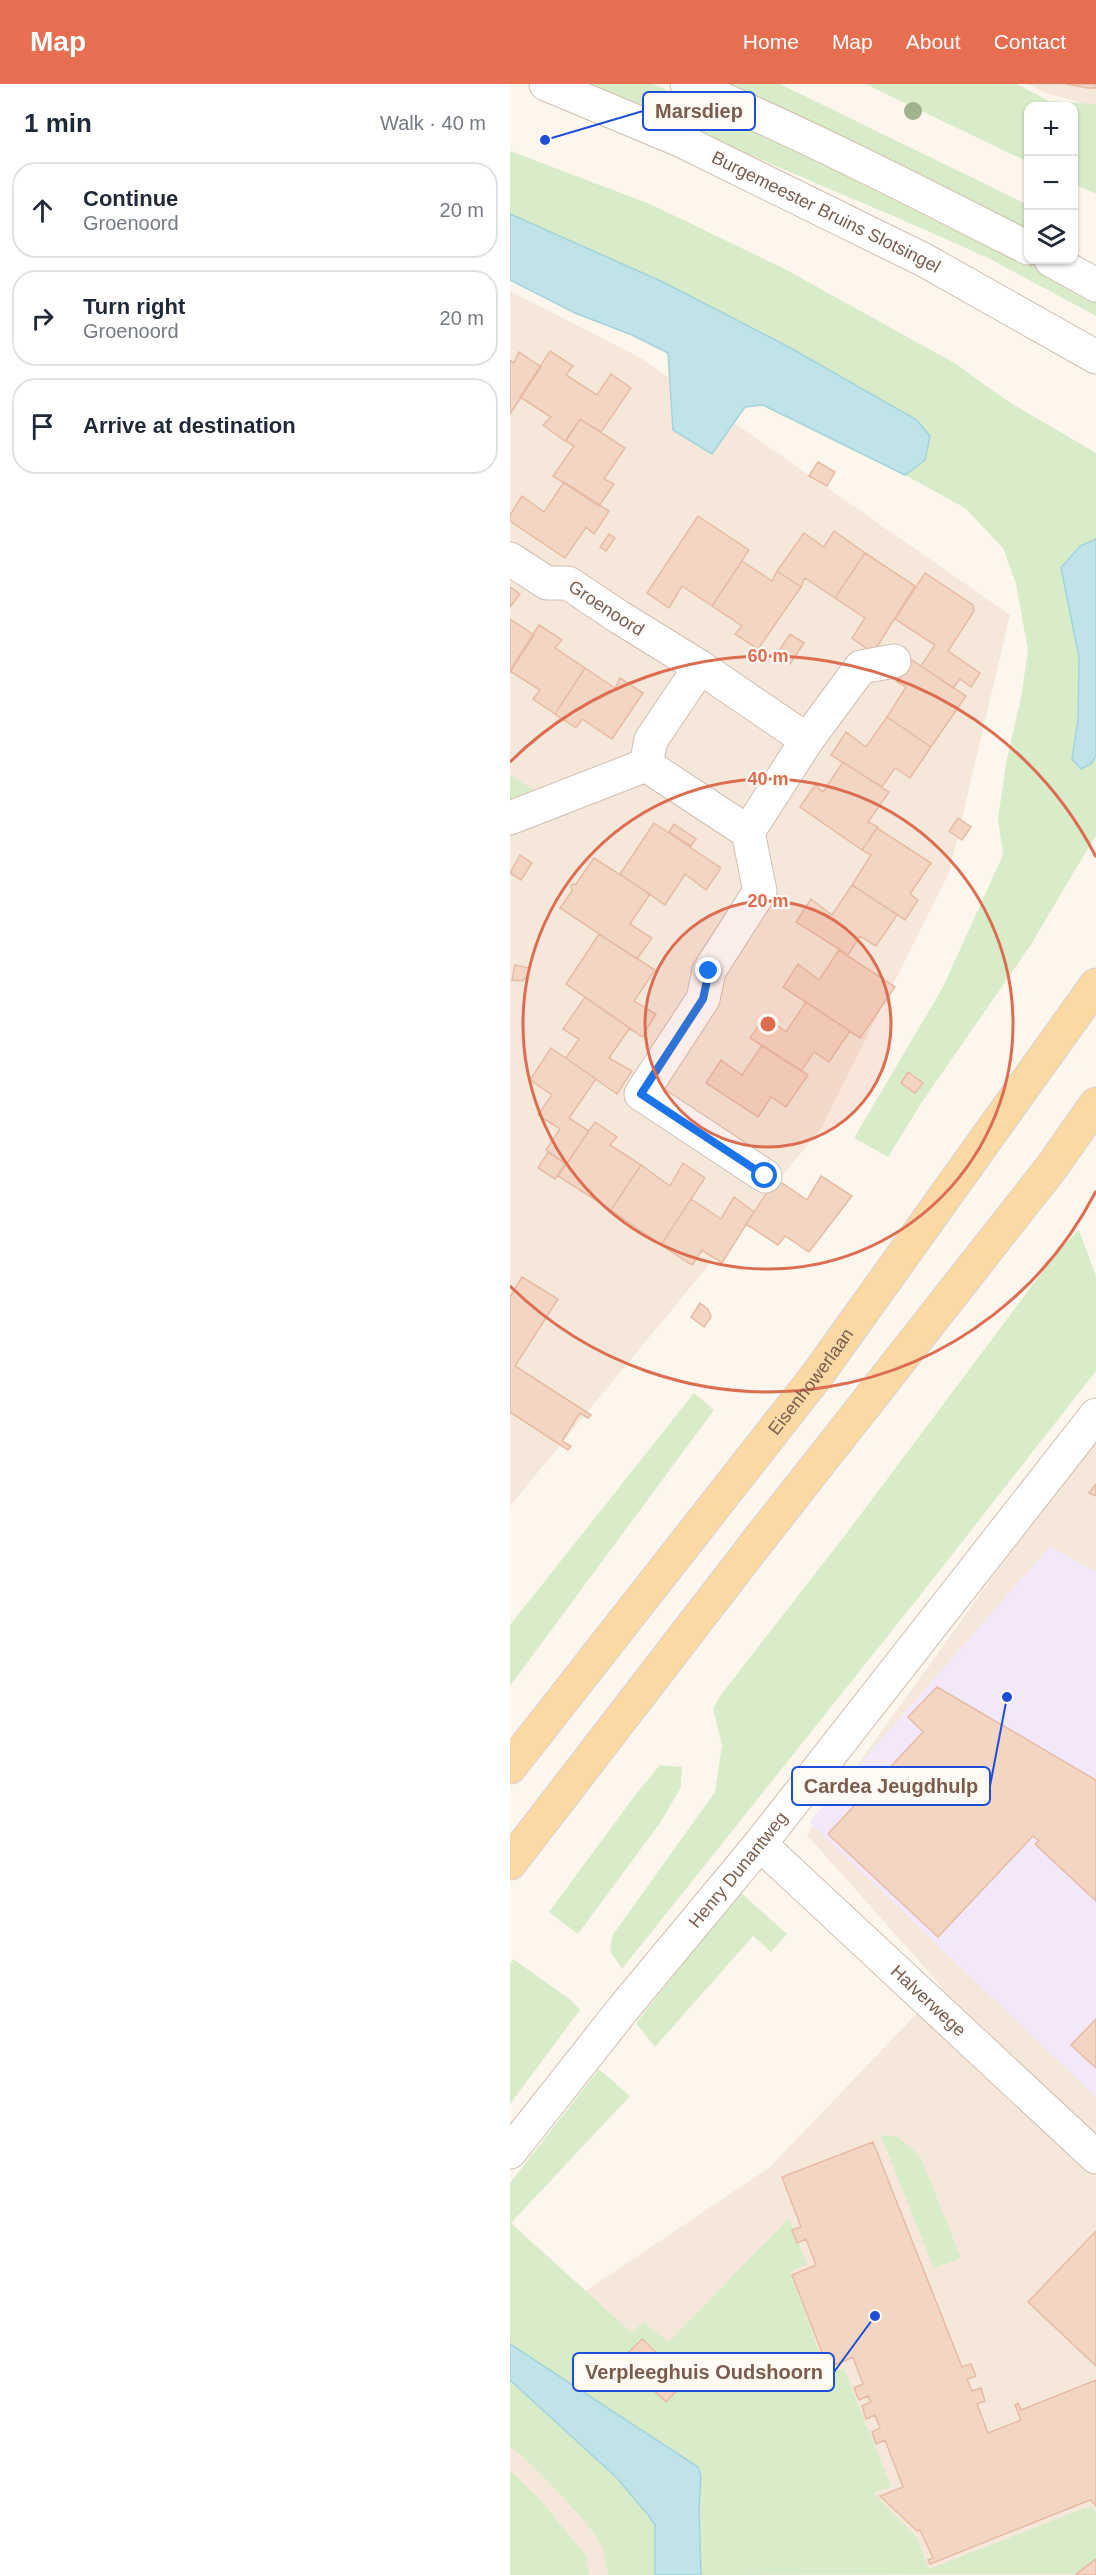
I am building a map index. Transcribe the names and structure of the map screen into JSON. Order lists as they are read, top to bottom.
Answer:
{
  "streets": {
    "main road": ["Eisenhowerlaan"],
    "street": [
      "Burgemeester Bruins Slotsingel",
      "Groenoord",
      "Henry Dunantweg",
      "Halverwege"
    ]
  },
  "crossings": [
    ["Henry Dunantweg", "Halverwege"]
  ],
  "places": ["Marsdiep", "Cardea Jeugdhulp", "Verpleeghuis Oudshoorn"],
  "page": {
    "header": "Map",
    "nav": [
      "Home",
      "Map",
      "About",
      "Contact"
    ],
    "heading": ["1 min", "Walk · 40 m"],
    "map_buttons": ["+", "−"],
    "list": [
      ["Continue", "Groenoord", "20 m"],
      ["Turn right", "Groenoord", "20 m"],
      "Arrive at destination"
    ]
  },
  "rings": ["60 m", "40 m", "20 m"]
}
